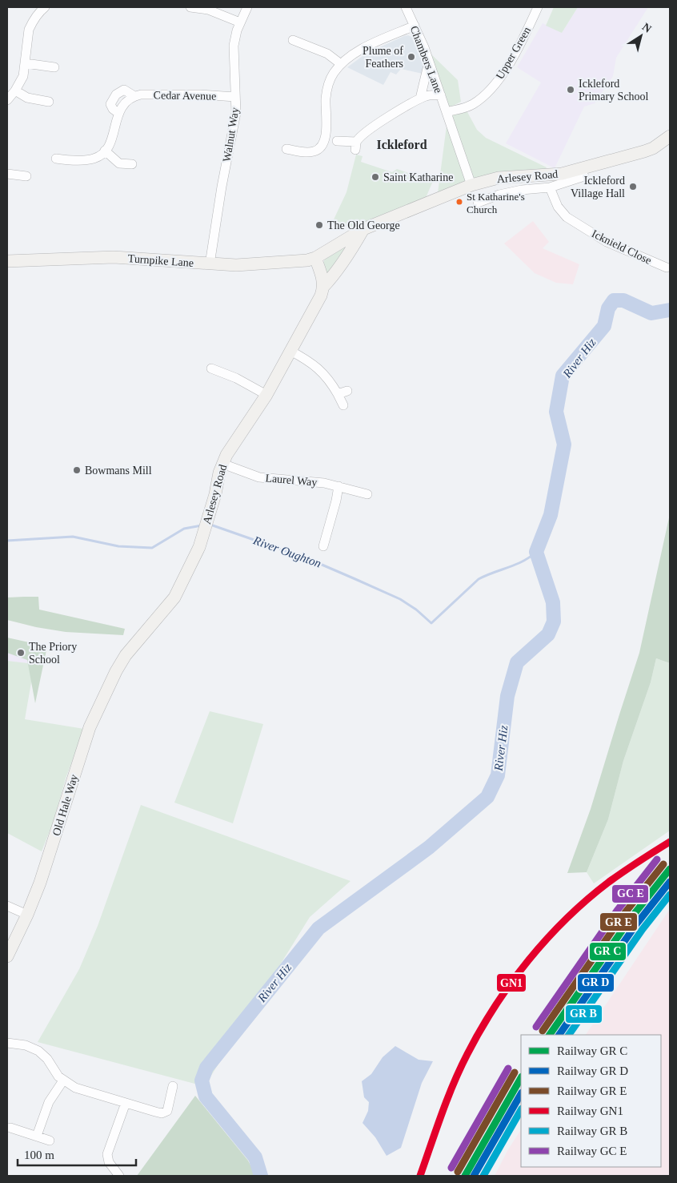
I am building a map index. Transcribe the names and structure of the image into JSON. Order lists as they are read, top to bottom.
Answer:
{
  "streets": {
    "street": [
      "Upper Green",
      "Chambers Lane",
      "Cedar Avenue",
      "Walnut Way",
      "Arlesey Road",
      "Icknield Close",
      "Turnpike Lane",
      "Laurel Way",
      "Old Hale Way"
    ]
  },
  "crossings": [
    ["Upper Green", "Chambers Lane"],
    ["Cedar Avenue", "Walnut Way"],
    ["Walnut Way", "Turnpike Lane"],
    ["Arlesey Road", "Turnpike Lane"],
    ["Arlesey Road", "Laurel Way"],
    ["Arlesey Road", "Old Hale Way"]
  ],
  "districts": ["Ickleford"],
  "water": ["River Hiz", "River Oughton"],
  "places": [
    "Plume of Feathers",
    "Ickleford Primary School",
    "Saint Katharine",
    "Ickleford Village Hall",
    "St Katharine's Church",
    "The Old George",
    "Bowmans Mill",
    "The Priory School"
  ],
  "lines": ["rail line GN1"],
  "legend": [
    "Railway GR C",
    "Railway GR D",
    "Railway GR E",
    "Railway GN1",
    "Railway GR B",
    "Railway GC E"
  ],
  "scale_bar": "100 m",
  "north": "top right"
}
